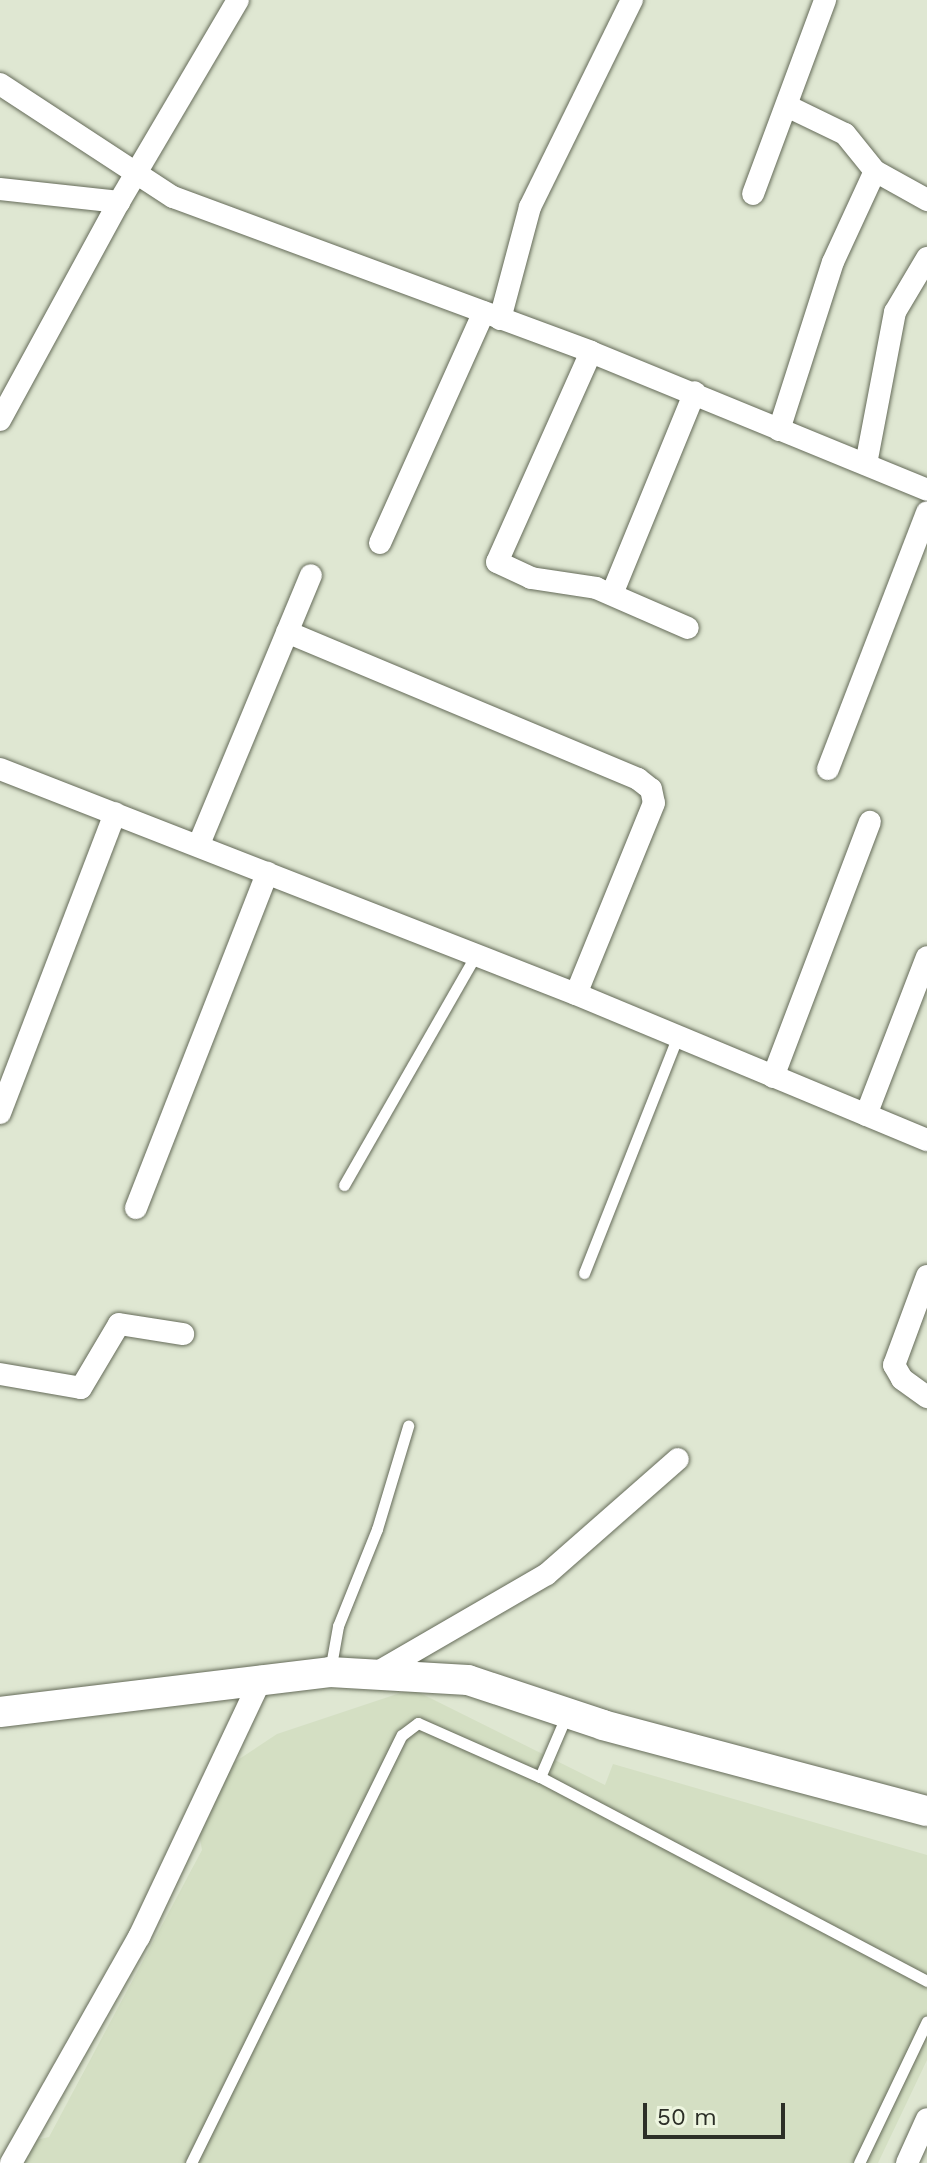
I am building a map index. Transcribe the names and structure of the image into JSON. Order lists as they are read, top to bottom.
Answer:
{
  "scale_bar": "50 m"
}
